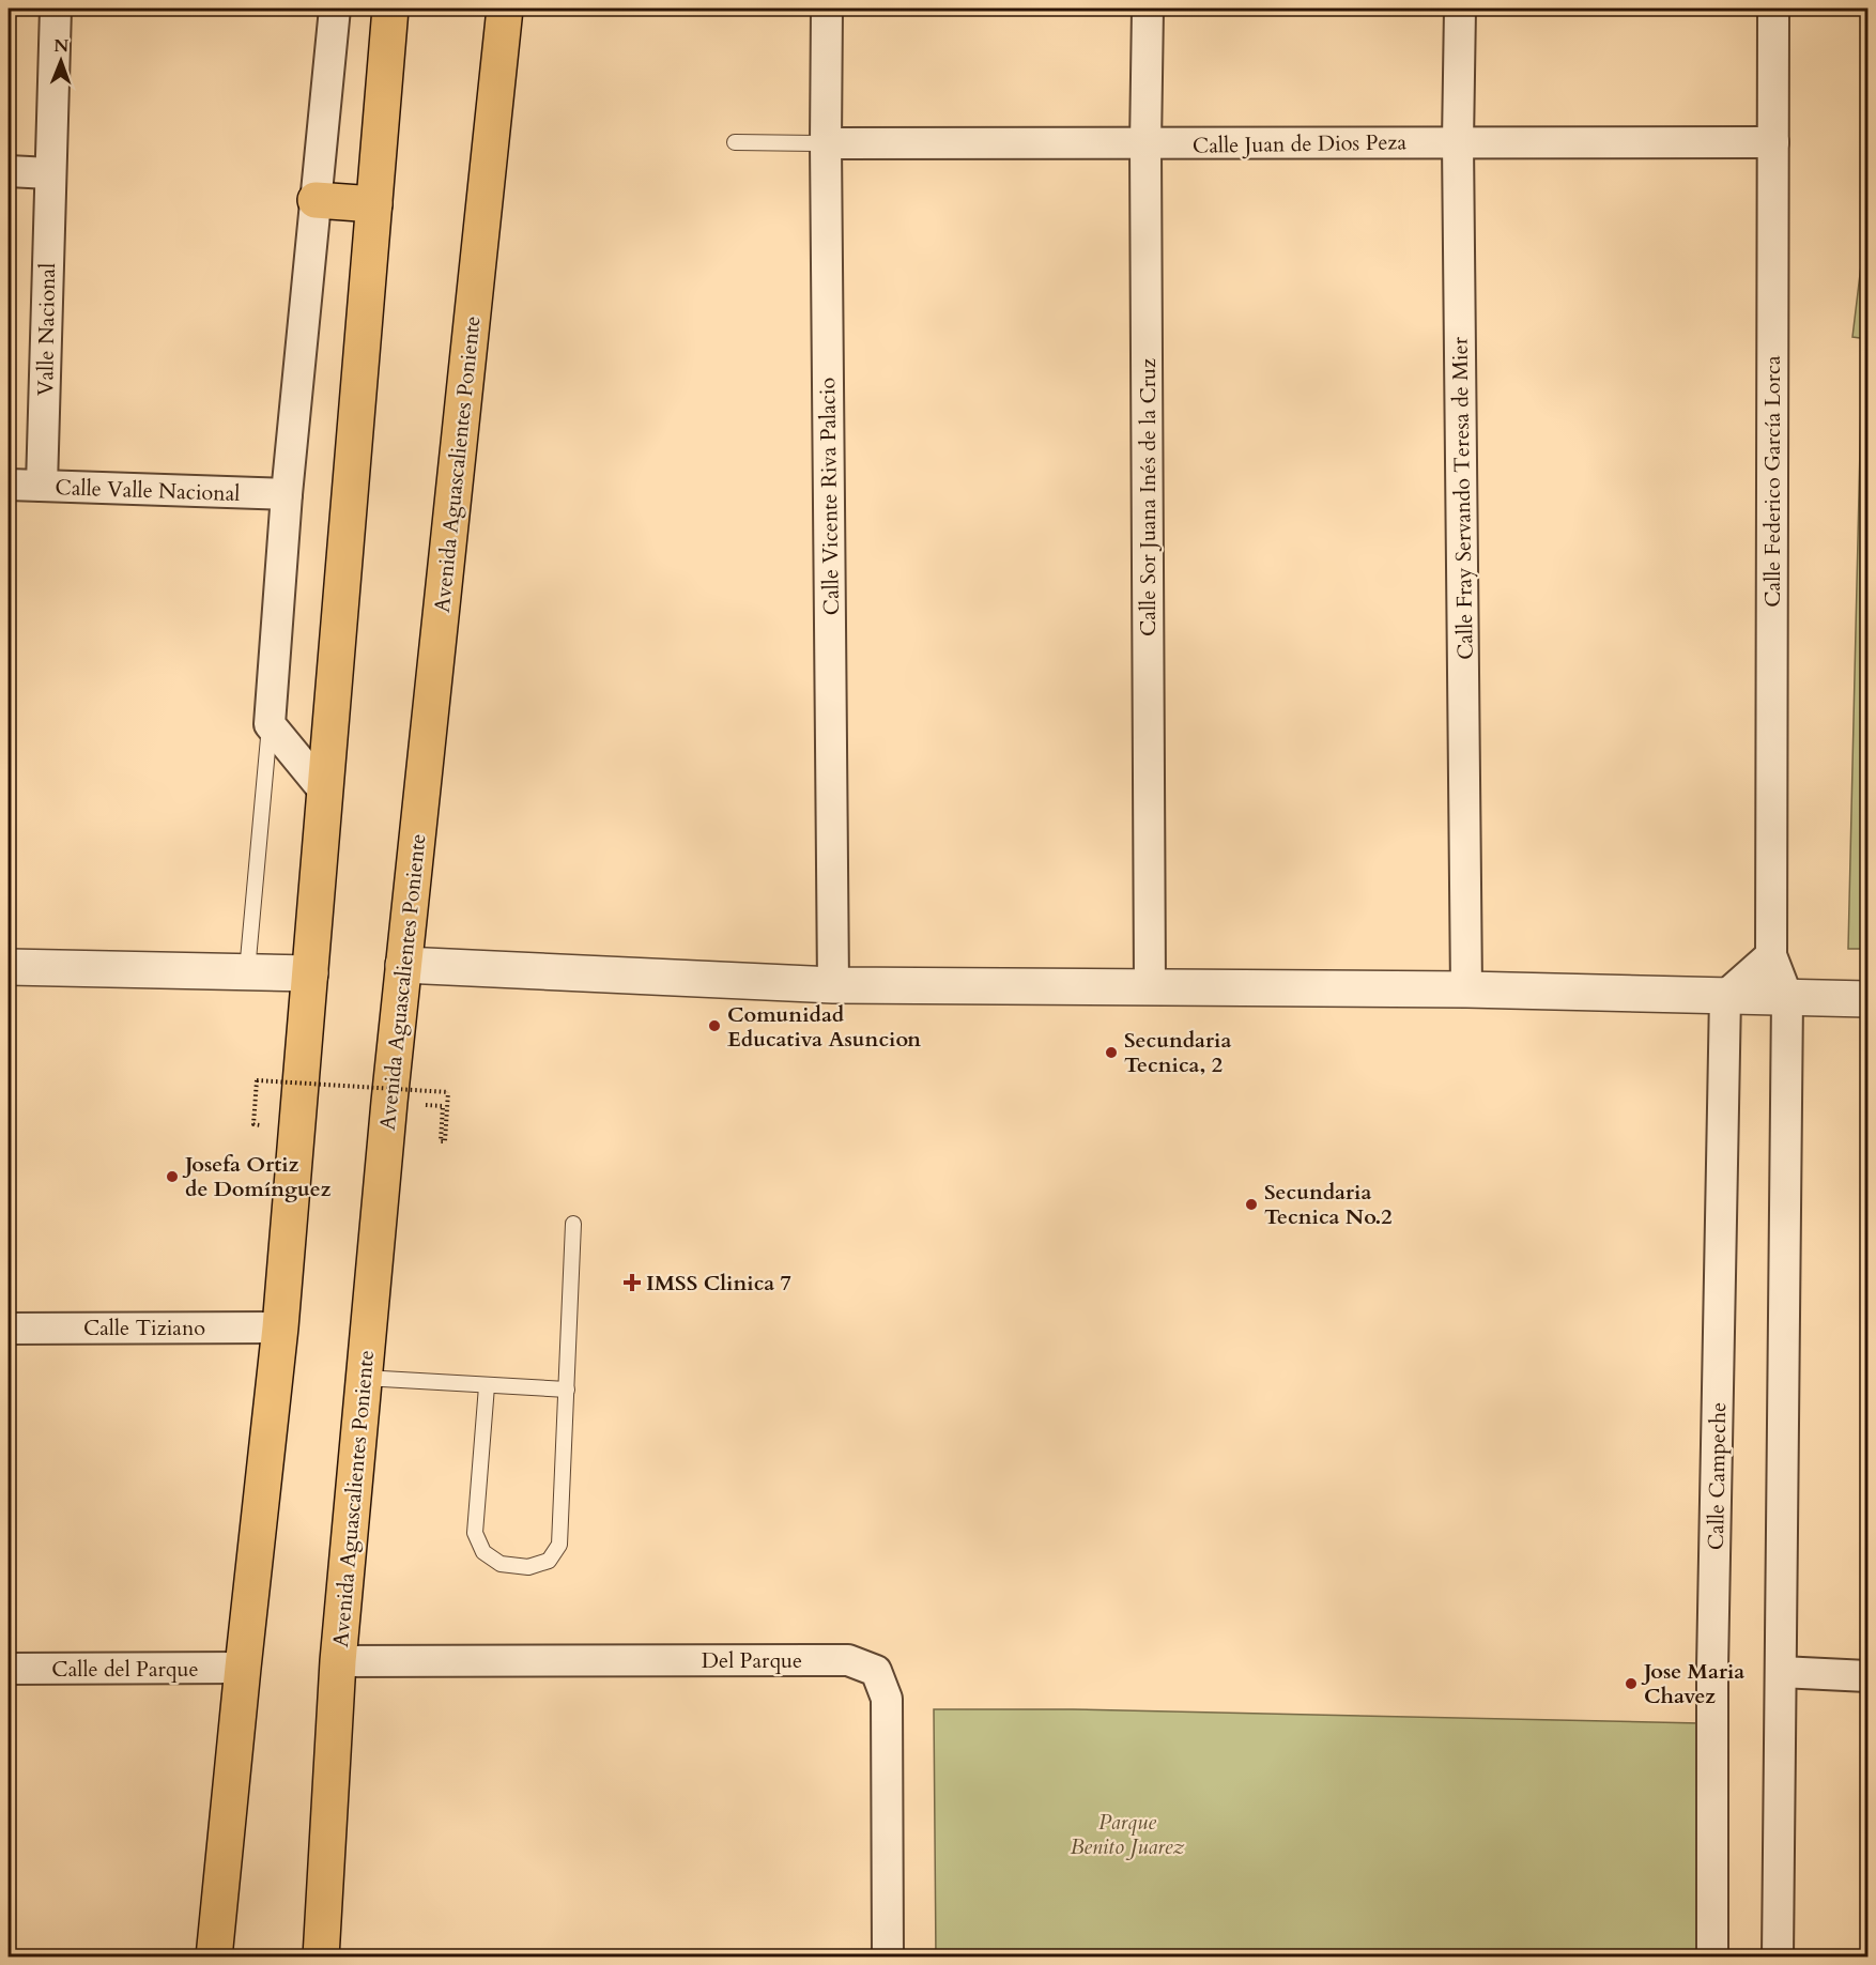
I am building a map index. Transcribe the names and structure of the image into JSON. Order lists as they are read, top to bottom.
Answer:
{
  "streets": {
    "main road": ["Avenida Aguascalientes Poniente"],
    "street": [
      "Calle Juan de Dios Peza",
      "Valle Nacional",
      "Calle Federico García Lorca",
      "Calle Valle Nacional",
      "Calle Vicente Riva Palacio",
      "Calle Sor Juana Inés de la Cruz",
      "Calle Fray Servando Teresa de Mier",
      "Calle Tiziano",
      "Calle Campeche",
      "Del Parque",
      "Calle del Parque"
    ]
  },
  "crossings": [
    ["Calle Juan de Dios Peza", "Calle Federico García Lorca"],
    ["Calle Juan de Dios Peza", "Calle Vicente Riva Palacio"],
    ["Calle Juan de Dios Peza", "Calle Sor Juana Inés de la Cruz"],
    ["Calle Juan de Dios Peza", "Calle Fray Servando Teresa de Mier"],
    ["Valle Nacional", "Calle Valle Nacional"],
    ["Avenida Aguascalientes Poniente", "Del Parque"]
  ],
  "parks": ["Parque Benito Juarez"],
  "places": {
    "other": [
      "Comunidad Educativa Asuncion",
      "Secundaria Tecnica, 2",
      "Josefa Ortiz de Domínguez",
      "Secundaria Tecnica No.2",
      "Jose Maria Chavez"
    ],
    "health": ["IMSS Clinica 7"]
  },
  "north": "top"
}
